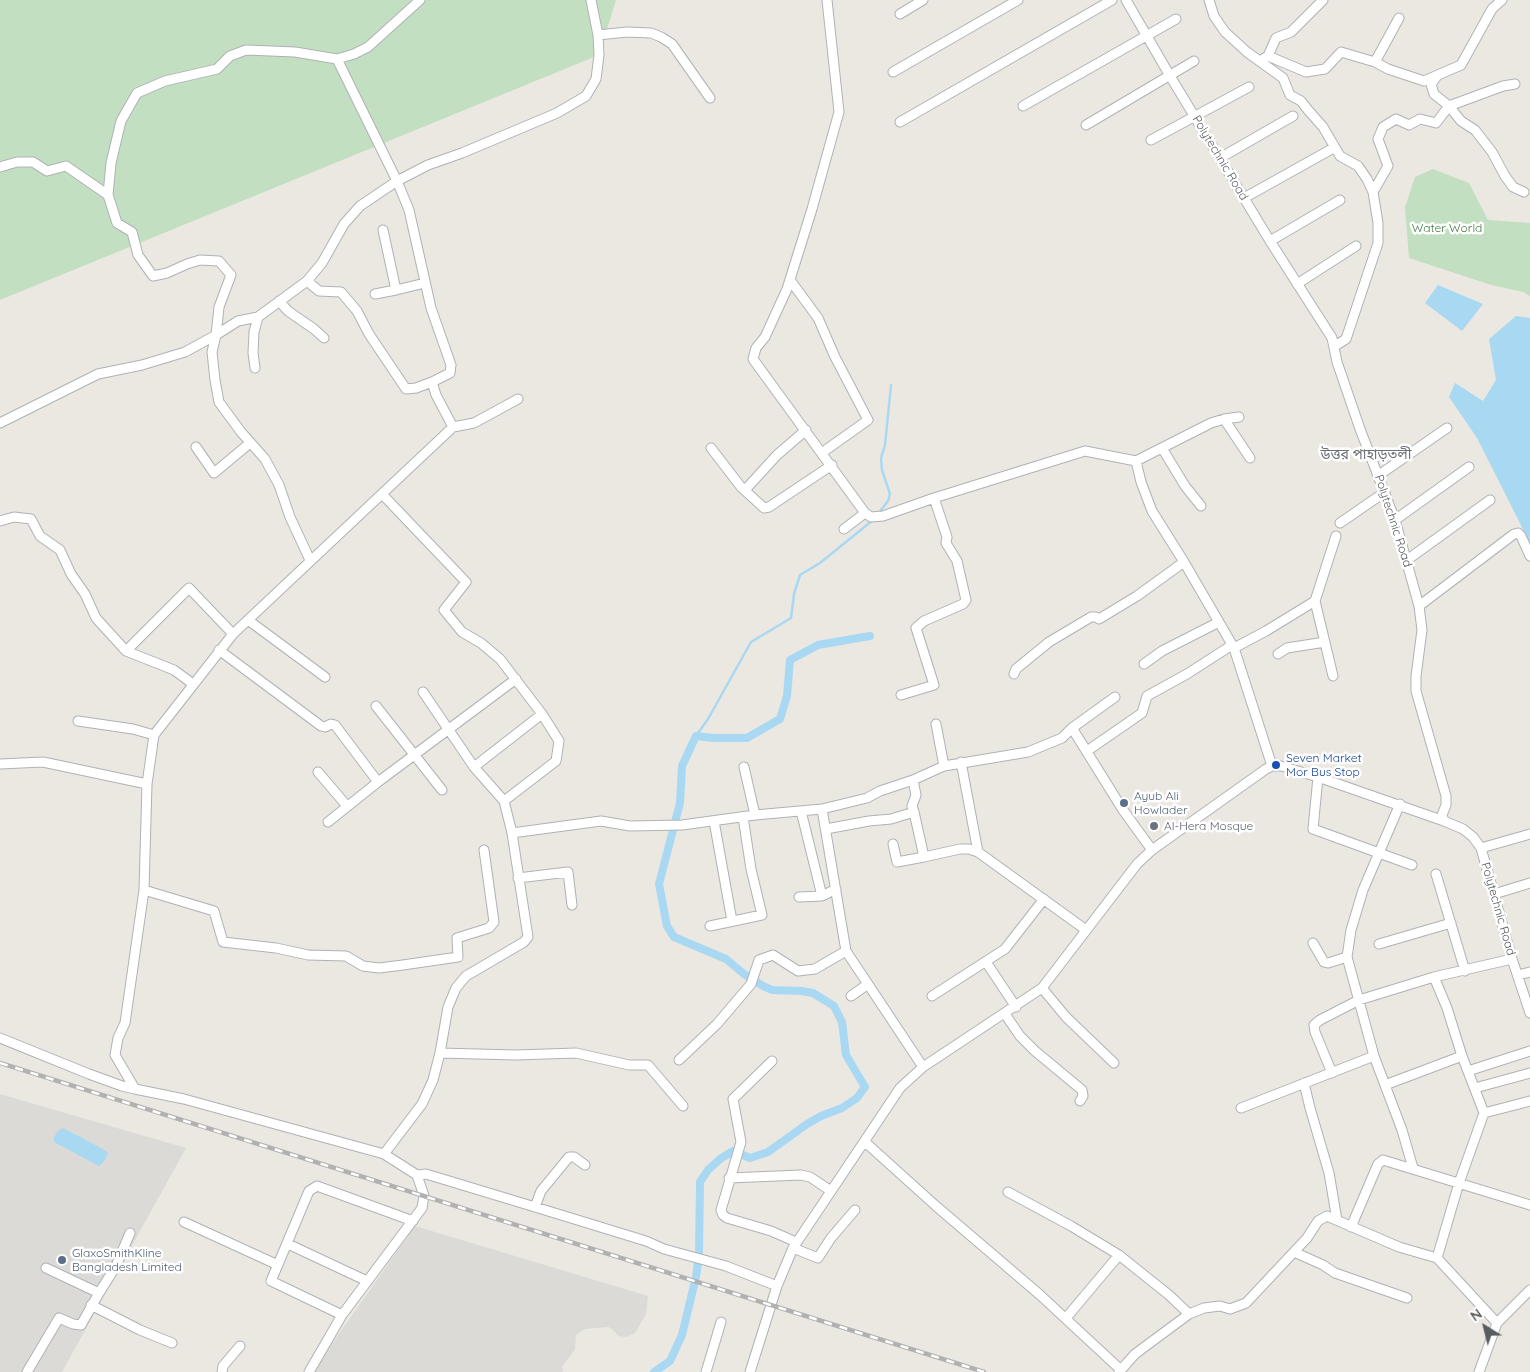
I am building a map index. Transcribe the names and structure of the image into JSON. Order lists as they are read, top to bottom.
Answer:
{
  "streets": {
    "street": ["Polytechnic Road"]
  },
  "districts": ["উত্তর পাহাড়তলী"],
  "parks": ["Water World"],
  "places": [
    "Seven Market Mor Bus Stop",
    "Ayub Ali Howlader",
    "Al-Hera Mosque",
    "GlaxoSmithKline Bangladesh Limited"
  ],
  "north": "top left"
}
